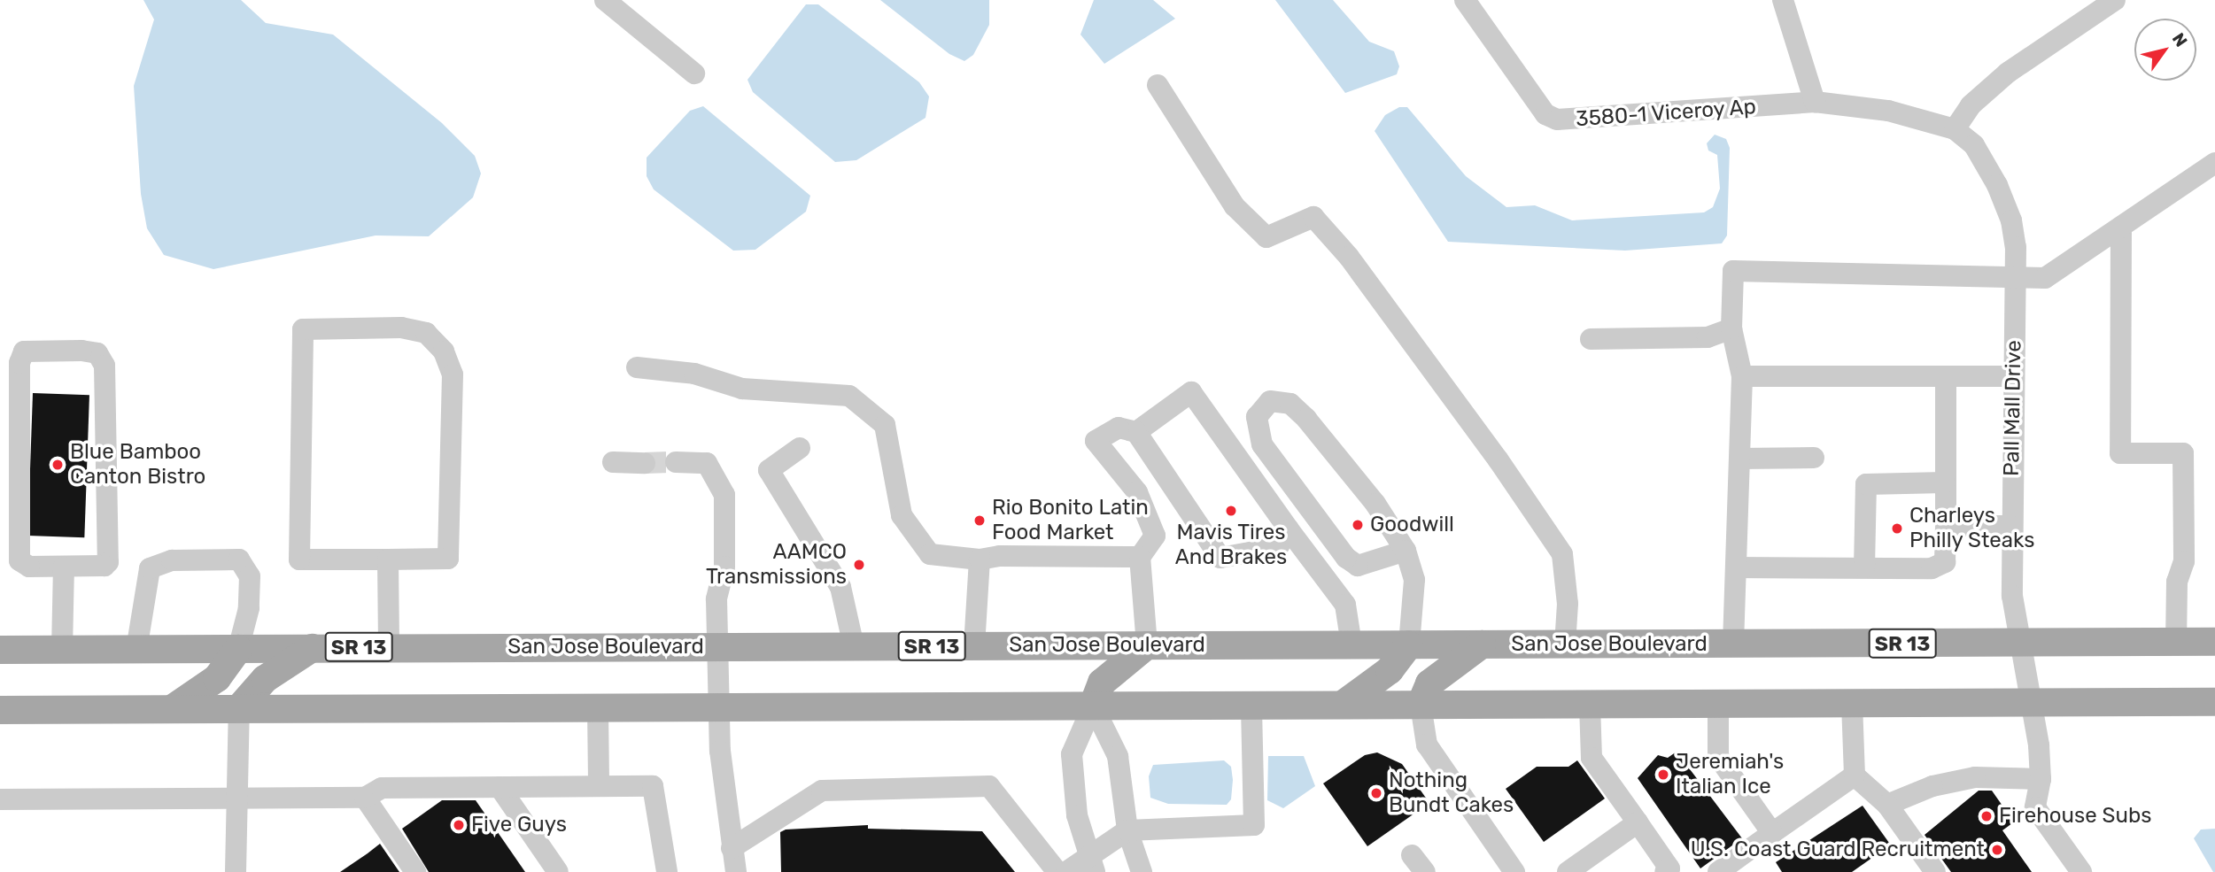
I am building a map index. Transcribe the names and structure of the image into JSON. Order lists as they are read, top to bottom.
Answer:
{
  "streets": {
    "main road": ["SR 13", "San Jose Boulevard"],
    "street": ["3580-1 Viceroy Ap", "Pall Mall Drive"]
  },
  "crossings": [
    ["3580-1 Viceroy Ap", "Pall Mall Drive"],
    ["Pall Mall Drive", "San Jose Boulevard"]
  ],
  "places": [
    "Blue Bamboo Canton Bistro",
    "Mavis Tires And Brakes",
    "Rio Bonito Latin Food Market",
    "Goodwill",
    "Charleys Philly Steaks",
    "AAMCO Transmissions",
    "Jeremiah's Italian Ice",
    "Nothing Bundt Cakes",
    "Firehouse Subs",
    "Five Guys",
    "U.S. Coast Guard Recruitment"
  ],
  "north": "top right"
}
